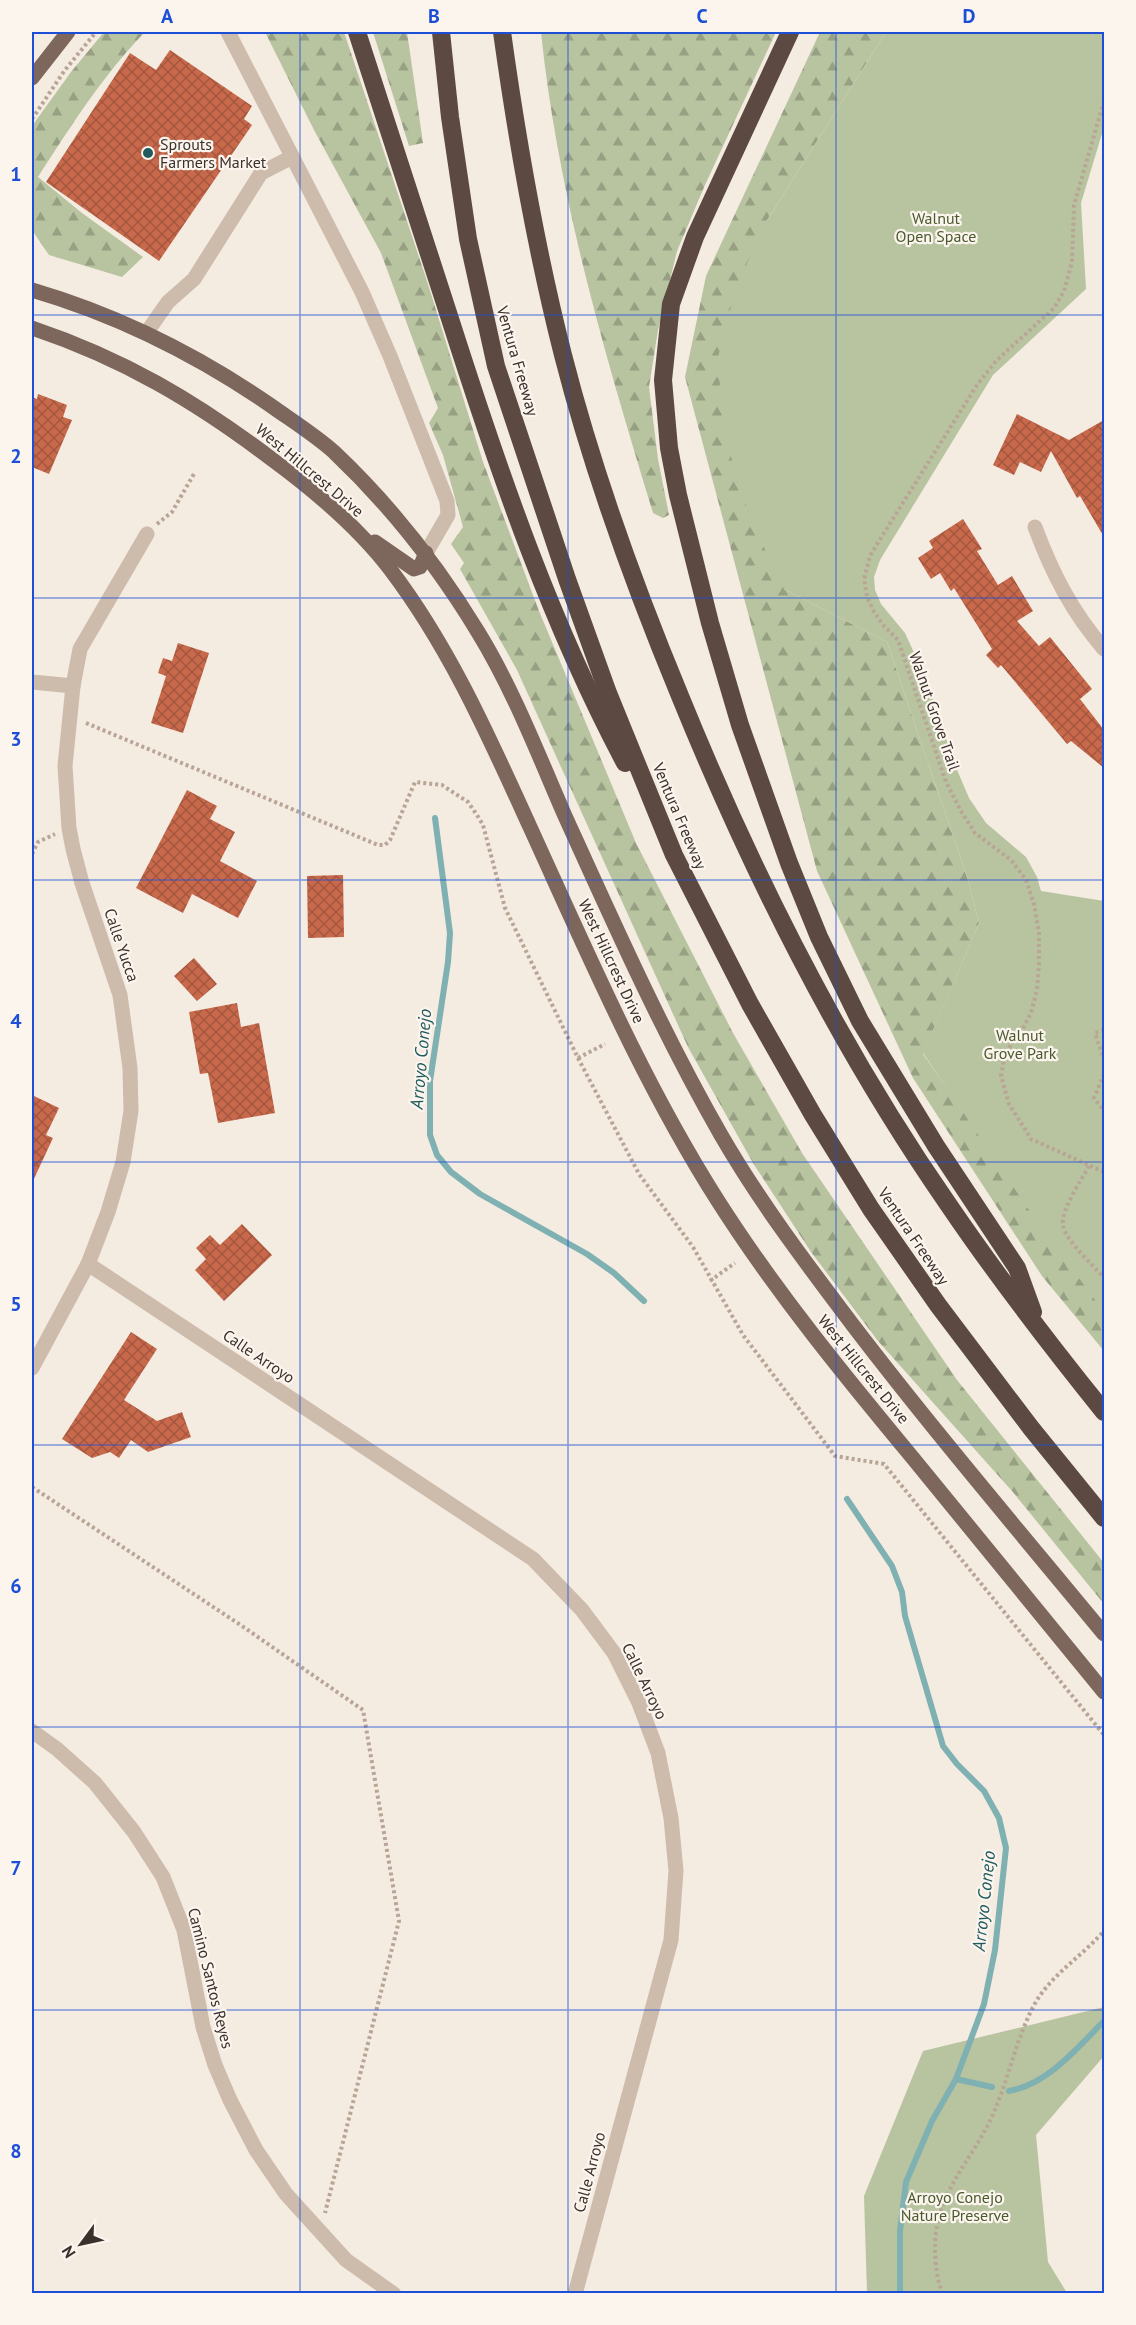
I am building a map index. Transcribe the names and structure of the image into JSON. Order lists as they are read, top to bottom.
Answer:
{
  "streets": {
    "highway": ["Ventura Freeway"],
    "main road": ["West Hillcrest Drive"],
    "street": ["Calle Yucca", "Calle Arroyo", "Camino Santos Reyes"],
    "path": ["Walnut Grove Trail"]
  },
  "crossings": [
    ["Calle Yucca", "Calle Arroyo"]
  ],
  "water": ["Arroyo Conejo"],
  "parks": ["Walnut Open Space", "Walnut Grove Park", "Arroyo Conejo Nature Preserve"],
  "places": ["Sprouts Farmers Market"],
  "north": "bottom left",
  "grid": {
    "columns": [
      "A",
      "B",
      "C",
      "D"
    ],
    "rows": [
      "1",
      "2",
      "3",
      "4",
      "5",
      "6",
      "7",
      "8"
    ]
  }
}
